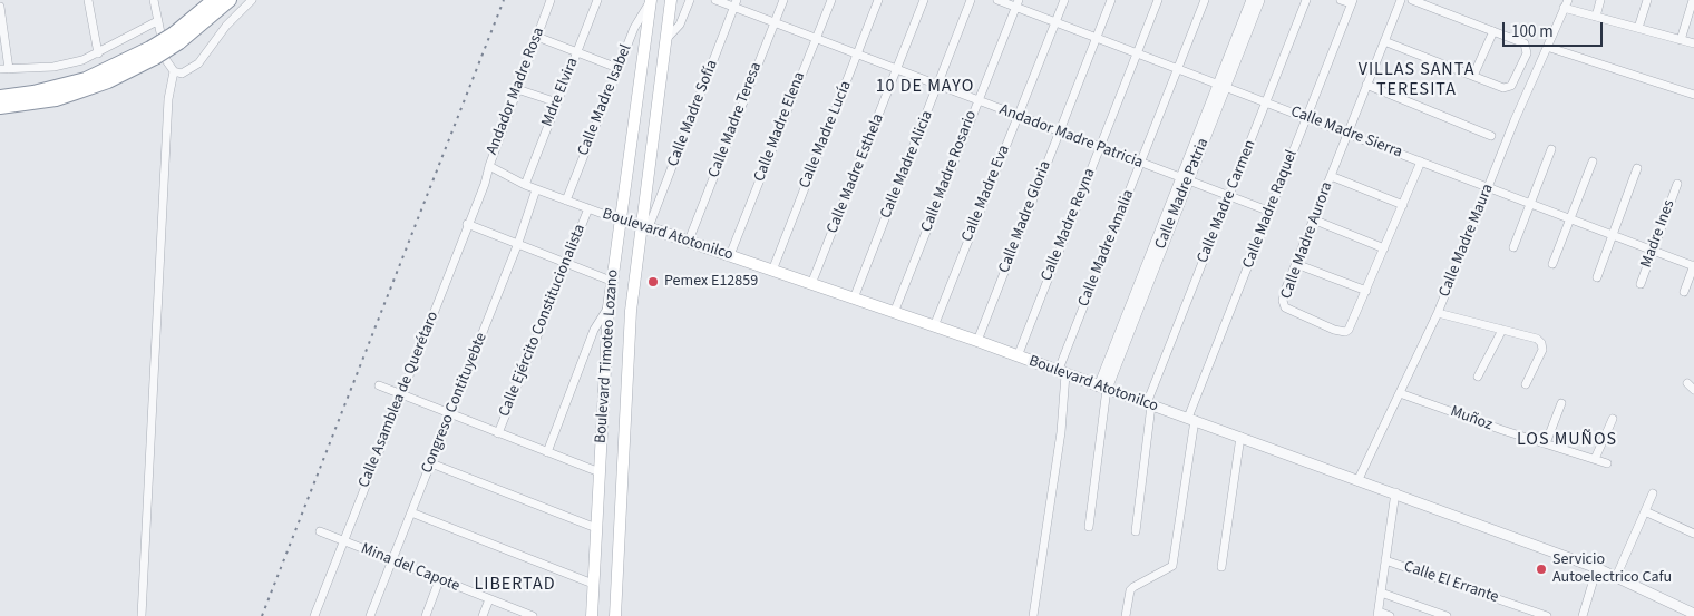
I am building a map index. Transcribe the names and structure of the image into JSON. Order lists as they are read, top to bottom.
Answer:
{
  "streets": {
    "main road": ["Boulevard Atotonilco", "Boulevard Timoteo Lozano"],
    "street": [
      "Andador Madre Rosa",
      "Mdre Elvira",
      "Calle Madre Isabel",
      "Calle Madre Sofía",
      "Calle Madre Teresa",
      "Calle Madre Elena",
      "Calle Madre Sierra",
      "Calle Madre Lucía",
      "Andador Madre Patricia",
      "Calle Madre Alicia",
      "Calle Madre Rosario",
      "Calle Madre Esthela",
      "Calle Madre Eva",
      "Calle Madre Patria",
      "Calle Madre Carmen",
      "Calle Madre Raquel",
      "Calle Madre Gloria",
      "Calle Madre Reyna",
      "Madre Ines",
      "Calle Madre Aurora",
      "Calle Madre Maura",
      "Calle Madre Amalia",
      "Calle Ejército Constitucionalista",
      "Calle Asamblea de Querétaro",
      "Congreso Contituyebte",
      "Muñoz",
      "Mina del Capote",
      "Calle El Errante"
    ]
  },
  "crossings": [
    ["Andador Madre Rosa", "Boulevard Atotonilco"],
    ["Andador Madre Rosa", "Calle Asamblea de Querétaro"],
    ["Mdre Elvira", "Boulevard Atotonilco"],
    ["Calle Madre Isabel", "Boulevard Atotonilco"],
    ["Calle Madre Isabel", "Boulevard Timoteo Lozano"],
    ["Calle Madre Sofía", "Andador Madre Patricia"],
    ["Calle Madre Sofía", "Boulevard Atotonilco"],
    ["Calle Madre Sofía", "Boulevard Timoteo Lozano"],
    ["Calle Madre Teresa", "Andador Madre Patricia"],
    ["Calle Madre Teresa", "Boulevard Atotonilco"],
    ["Calle Madre Elena", "Andador Madre Patricia"],
    ["Calle Madre Elena", "Boulevard Atotonilco"],
    ["Calle Madre Sierra", "Calle Madre Rosario"],
    ["Calle Madre Sierra", "Calle Madre Eva"],
    ["Calle Madre Sierra", "Calle Madre Patria"],
    ["Calle Madre Sierra", "Calle Madre Carmen"],
    ["Calle Madre Sierra", "Calle Madre Raquel"],
    ["Calle Madre Sierra", "Calle Madre Gloria"],
    ["Calle Madre Sierra", "Calle Madre Reyna"],
    ["Calle Madre Sierra", "Madre Ines"],
    ["Calle Madre Sierra", "Calle Madre Aurora"],
    ["Calle Madre Sierra", "Calle Madre Maura"],
    ["Calle Madre Sierra", "Calle Madre Amalia"],
    ["Calle Madre Lucía", "Andador Madre Patricia"],
    ["Calle Madre Lucía", "Boulevard Atotonilco"],
    ["Andador Madre Patricia", "Calle Madre Alicia"],
    ["Andador Madre Patricia", "Calle Madre Rosario"],
    ["Andador Madre Patricia", "Calle Madre Esthela"],
    ["Andador Madre Patricia", "Calle Madre Eva"],
    ["Andador Madre Patricia", "Calle Madre Patria"],
    ["Andador Madre Patricia", "Calle Madre Carmen"],
    ["Andador Madre Patricia", "Calle Madre Raquel"],
    ["Andador Madre Patricia", "Calle Madre Gloria"],
    ["Andador Madre Patricia", "Calle Madre Reyna"],
    ["Andador Madre Patricia", "Calle Madre Amalia"],
    ["Calle Madre Alicia", "Boulevard Atotonilco"],
    ["Calle Madre Rosario", "Boulevard Atotonilco"],
    ["Calle Madre Esthela", "Boulevard Atotonilco"],
    ["Calle Madre Eva", "Boulevard Atotonilco"],
    ["Calle Madre Patria", "Boulevard Atotonilco"],
    ["Calle Madre Carmen", "Boulevard Atotonilco"],
    ["Calle Madre Raquel", "Boulevard Atotonilco"],
    ["Calle Madre Gloria", "Boulevard Atotonilco"],
    ["Calle Madre Reyna", "Boulevard Atotonilco"],
    ["Boulevard Atotonilco", "Calle Madre Maura"],
    ["Boulevard Atotonilco", "Calle Madre Amalia"],
    ["Boulevard Atotonilco", "Calle Ejército Constitucionalista"],
    ["Boulevard Atotonilco", "Boulevard Timoteo Lozano"],
    ["Boulevard Atotonilco", "Congreso Contituyebte"],
    ["Calle Madre Maura", "Muñoz"],
    ["Calle Asamblea de Querétaro", "Mina del Capote"],
    ["Congreso Contituyebte", "Mina del Capote"]
  ],
  "districts": [
    "VILLAS SANTA TERESITA",
    "10 DE MAYO",
    "LOS MUÑOS",
    "LIBERTAD"
  ],
  "places": ["Pemex E12859", "Servicio Autoelectrico Cafu"],
  "scale_bar": "100 m"
}
